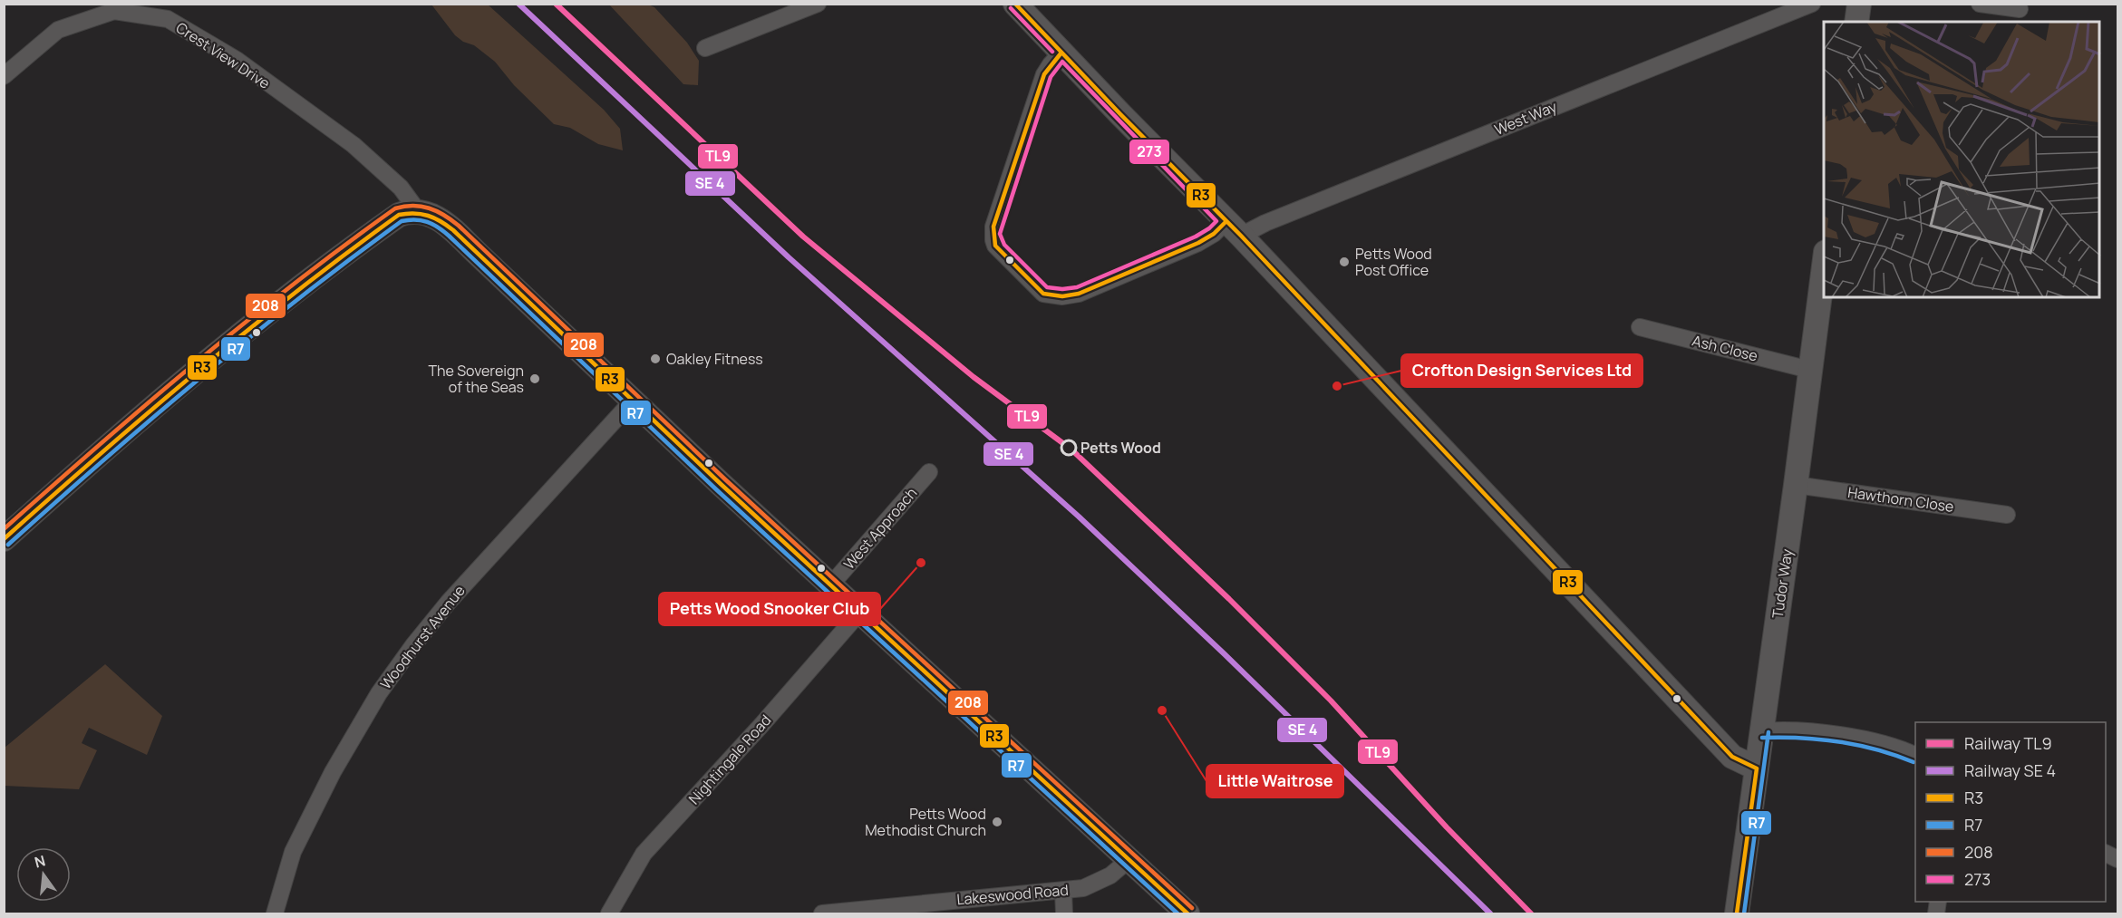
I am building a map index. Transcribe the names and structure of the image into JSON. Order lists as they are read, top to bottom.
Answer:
{
  "streets": {
    "street": [
      "Crest View Drive",
      "West Way",
      "Ash Close",
      "Hawthorn Close",
      "West Approach",
      "Tudor Way",
      "Woodhurst Avenue",
      "Nightingale Road",
      "Lakeswood Road"
    ]
  },
  "crossings": [
    ["Ash Close", "Tudor Way"],
    ["Hawthorn Close", "Tudor Way"]
  ],
  "places": [
    "Petts Wood Post Office",
    "Oakley Fitness",
    "The Sovereign of the Seas",
    "Crofton Design Services Ltd",
    "Petts Wood",
    "Petts Wood Snooker Club",
    "Little Waitrose",
    "Petts Wood Methodist Church"
  ],
  "lines": [
    "rail line TL9",
    "transit line R3",
    "transit line 273",
    "transit line 208",
    "transit line R7"
  ],
  "legend": [
    "Railway TL9",
    "Railway SE 4",
    "R3",
    "R7",
    "208",
    "273"
  ],
  "north": "top"
}
